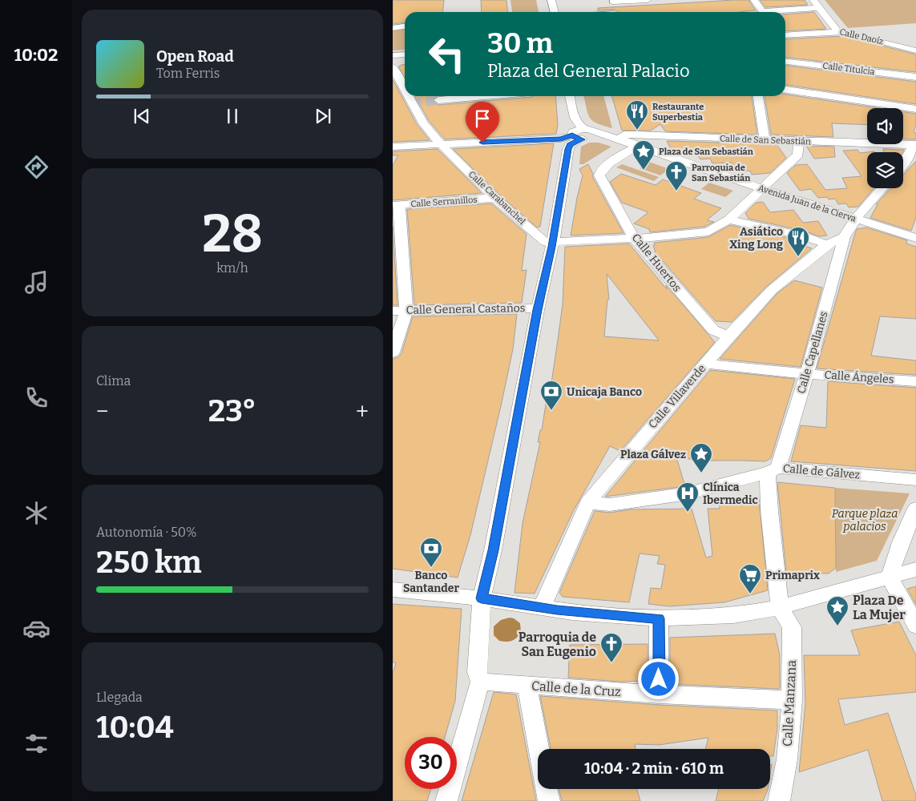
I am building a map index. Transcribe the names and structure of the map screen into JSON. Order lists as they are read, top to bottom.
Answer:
{
  "streets": {
    "street": [
      "Calle Daoíz",
      "Calle Titulcia",
      "Calle de San Sebastián",
      "Calle Carabanchel",
      "Calle Serranillos",
      "Avenida Juan de la Cierva",
      "Calle Huertos",
      "Calle General Castaños",
      "Calle Capellanes",
      "Calle Ángeles",
      "Calle Villaverde",
      "Calle de Gálvez",
      "Calle de la Cruz",
      "Calle Manzana"
    ]
  },
  "crossings": [
    ["Calle de San Sebastián", "Avenida Juan de la Cierva"],
    ["Calle Carabanchel", "Calle Serranillos"],
    ["Calle Carabanchel", "Avenida Juan de la Cierva"],
    ["Avenida Juan de la Cierva", "Calle Huertos"],
    ["Calle Huertos", "Calle Villaverde"],
    ["Calle Capellanes", "Calle Ángeles"],
    ["Calle Capellanes", "Calle Villaverde"],
    ["Calle Capellanes", "Calle de Gálvez"],
    ["Calle Capellanes", "Calle Manzana"],
    ["Calle Ángeles", "Calle Villaverde"],
    ["Calle Villaverde", "Calle de Gálvez"],
    ["Calle de la Cruz", "Calle Manzana"]
  ],
  "parks": ["Parque plaza palacios"],
  "places": {
    "restaurant": ["Restaurante Superbestia", "Asiático Xing Long"],
    "place": ["Plaza de San Sebastián", "Plaza Gálvez", "Plaza De La Mujer"],
    "church": ["Parroquia de San Sebastián", "Parroquia de San Eugenio"],
    "bank": ["Unicaja Banco", "Banco Santander"],
    "hospital": ["Clínica Ibermedic"],
    "supermarket": ["Primaprix"]
  },
  "page": {
    "tabs": "10:02",
    "turn": ["30 m", "Plaza del General Palacio"],
    "song": ["Open Road", "Tom Ferris"],
    "tile": [
      ["28", "km/h"],
      "Clima",
      ["Autonomía · 50%", "250 km"],
      ["Llegada", "10:04"]
    ],
    "heat": ["−", "23°", "+"],
    "limit": "30",
    "trip": "10:04 · 2 min · 610 m"
  }
}
